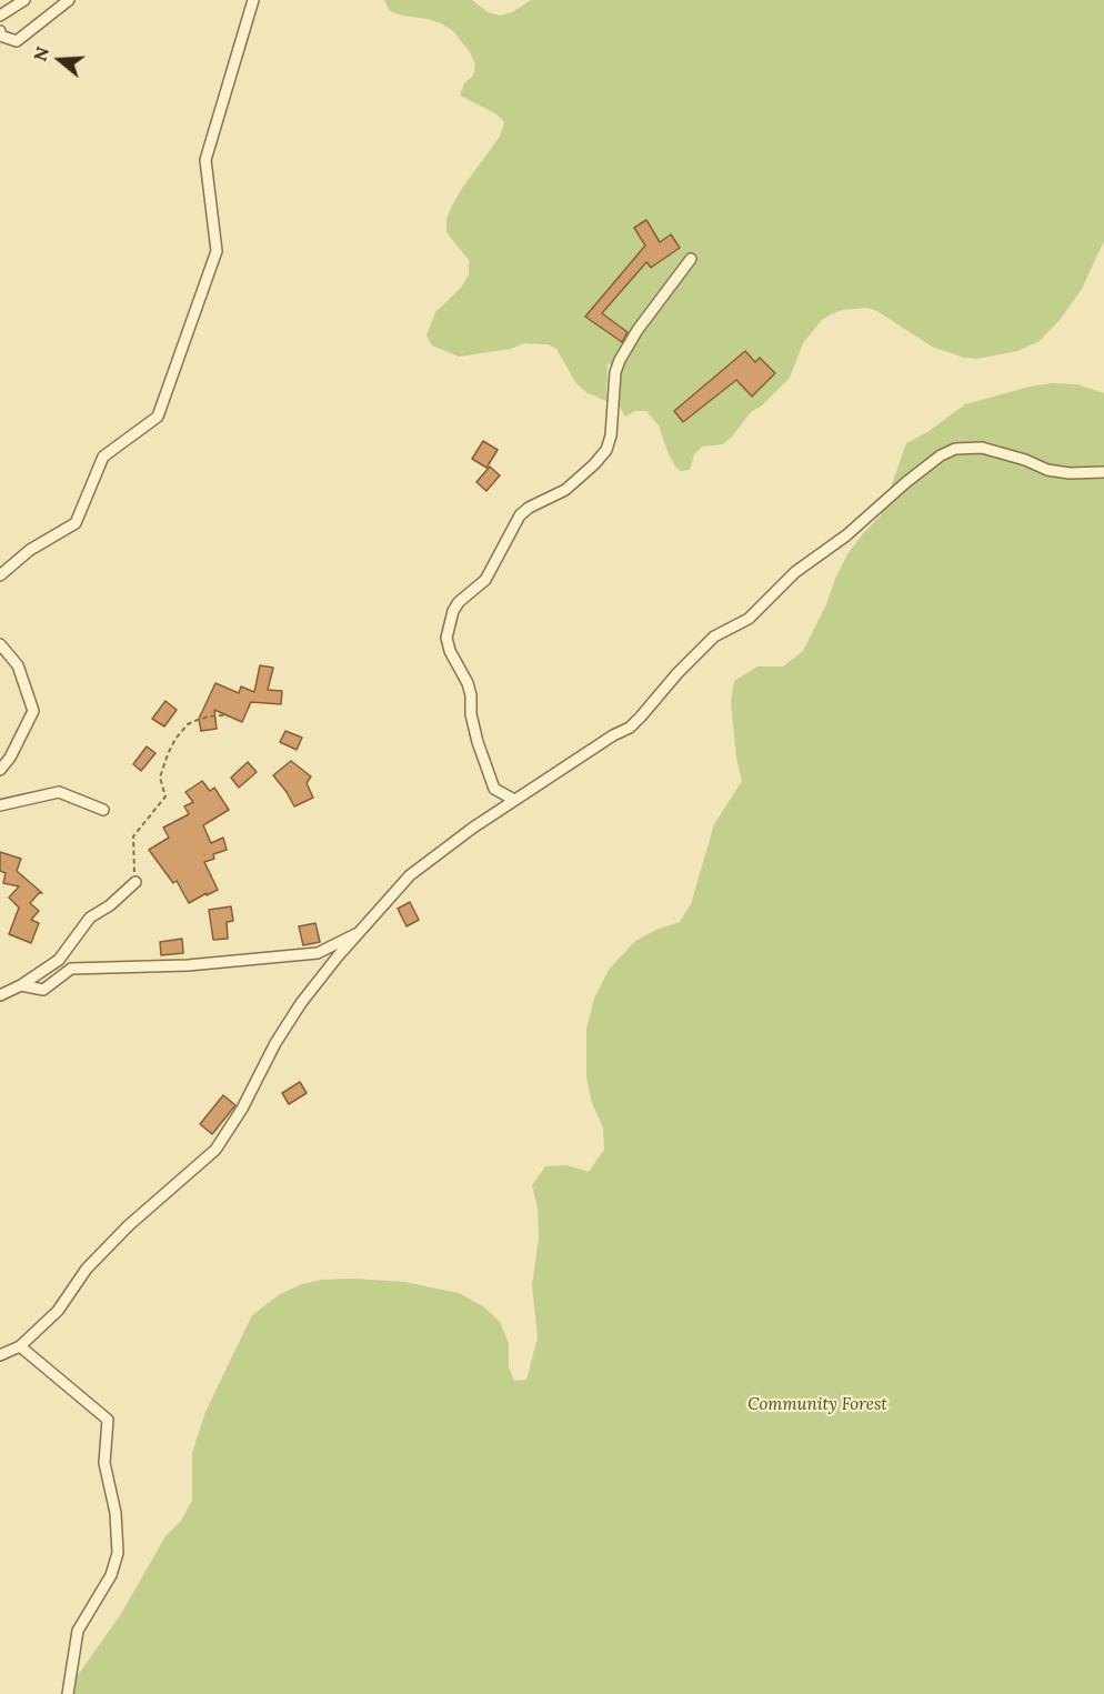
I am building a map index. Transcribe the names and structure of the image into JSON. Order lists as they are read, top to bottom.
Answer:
{
  "parks": ["Community Forest"],
  "north": "left"
}
